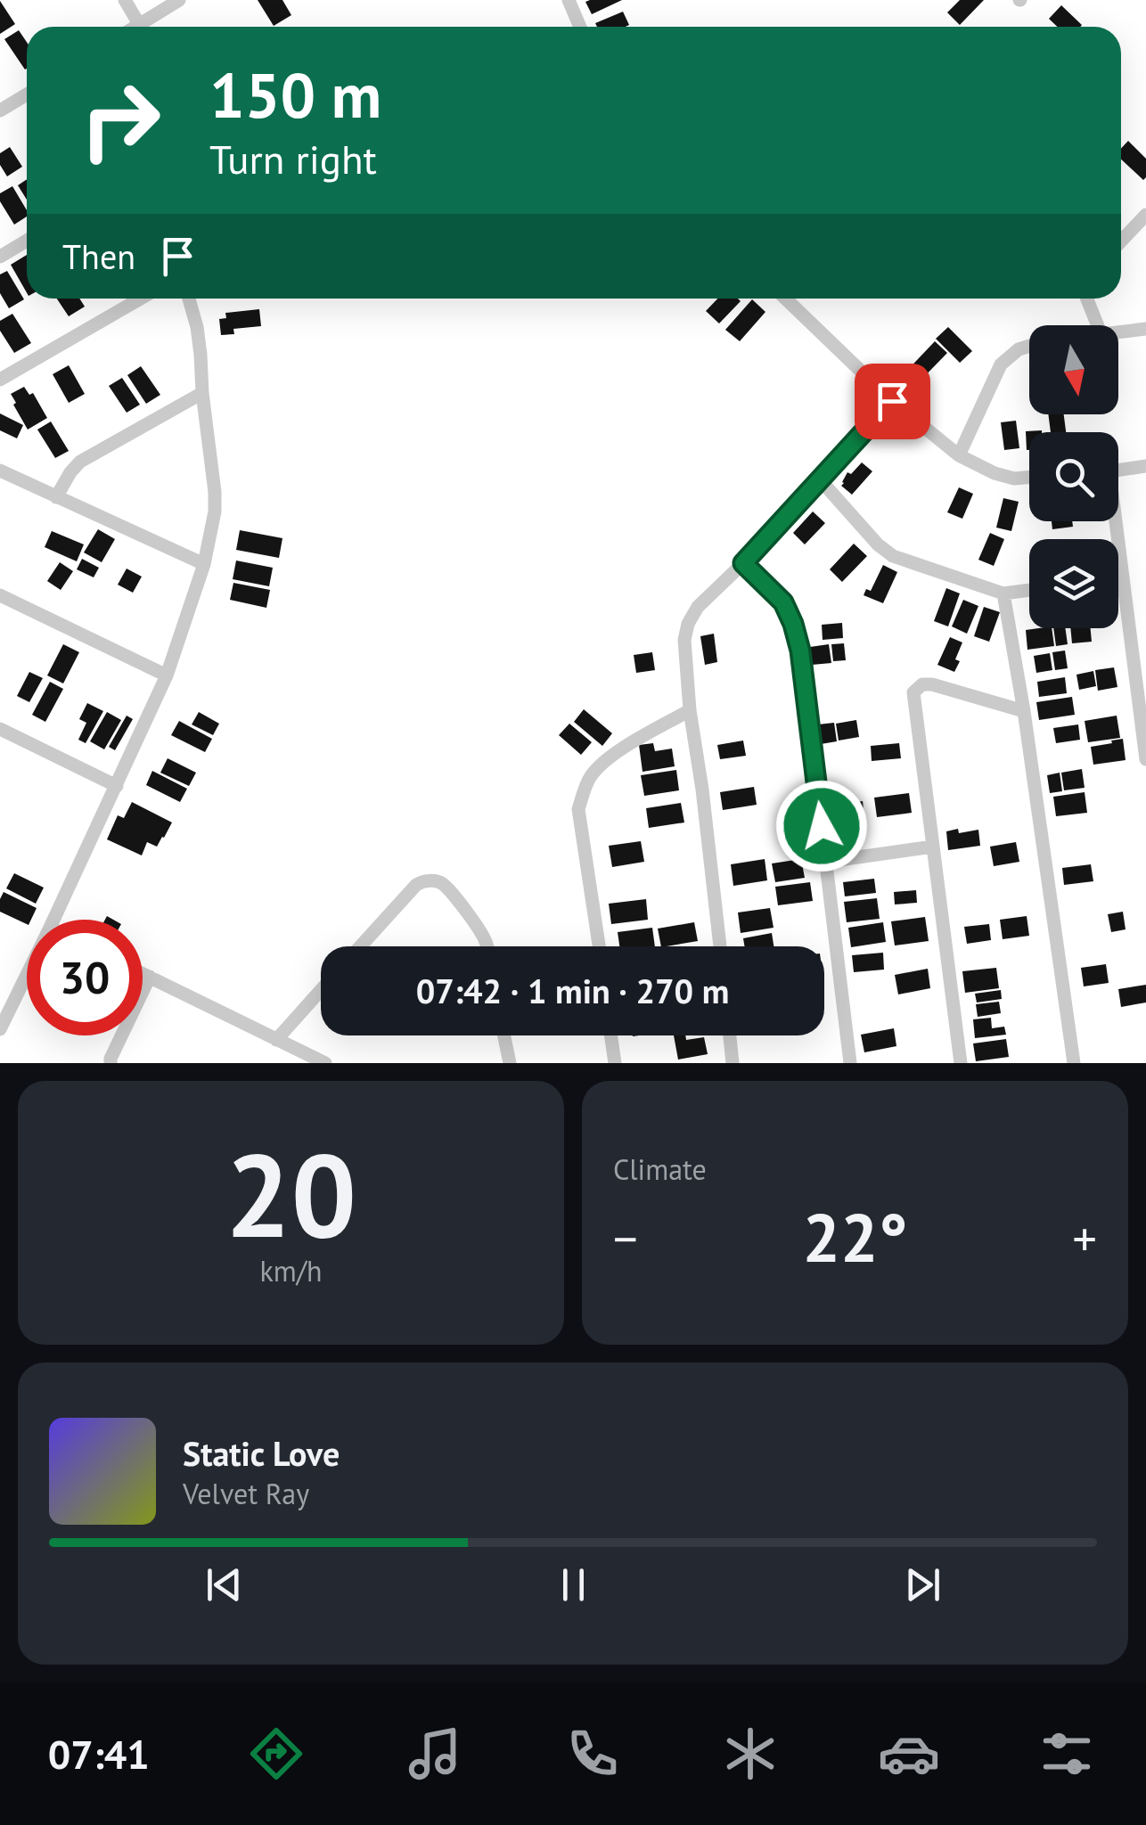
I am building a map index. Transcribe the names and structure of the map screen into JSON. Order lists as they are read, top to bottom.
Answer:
{
  "north": "bottom",
  "page": {
    "turn": ["150 m", "Turn right"],
    "then": "Then",
    "limit": "30",
    "trip": "07:42 · 1 min · 270 m",
    "tile": [
      ["20", "km/h"],
      "Climate"
    ],
    "heat": ["−", "22°", "+"],
    "song": ["Static Love", "Velvet Ray"],
    "tabs": "07:41"
  }
}
